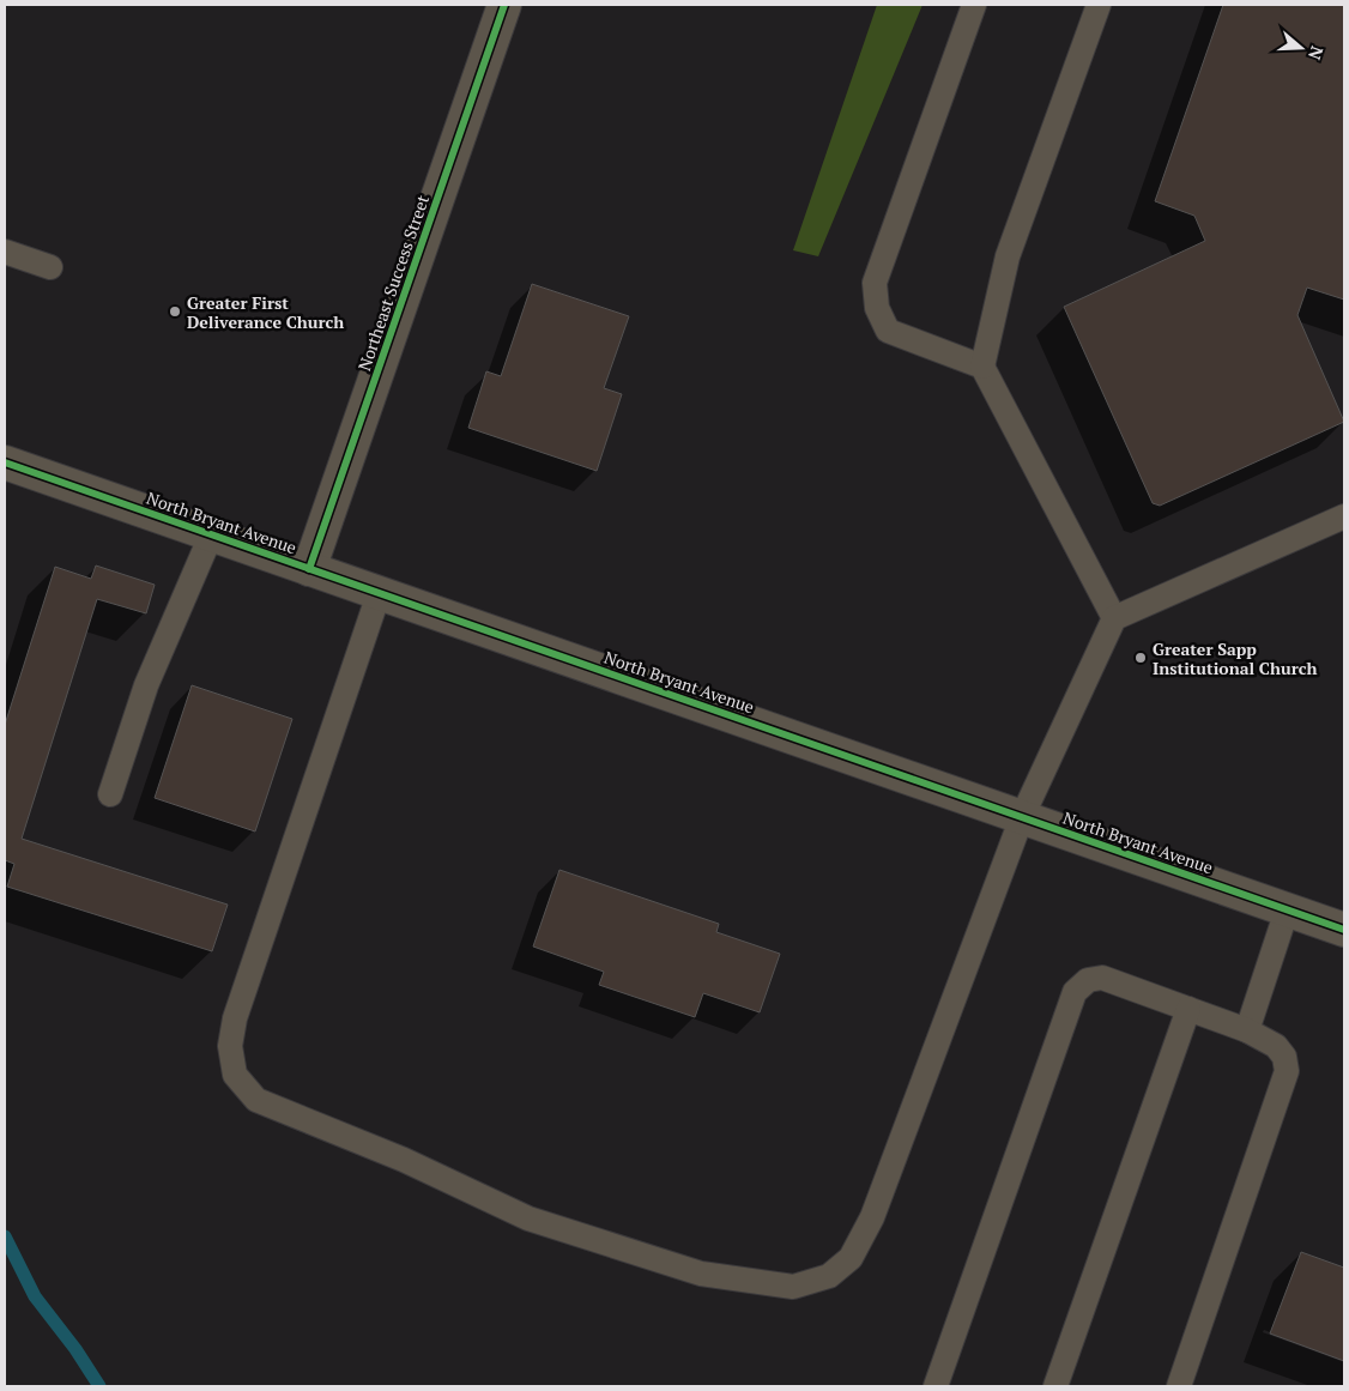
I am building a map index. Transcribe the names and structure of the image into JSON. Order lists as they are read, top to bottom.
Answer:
{
  "streets": {
    "street": ["Northeast Success Street", "North Bryant Avenue"]
  },
  "crossings": [
    ["Northeast Success Street", "North Bryant Avenue"]
  ],
  "places": ["Greater First Deliverance Church", "Greater Sapp Institutional Church"],
  "north": "right"
}
